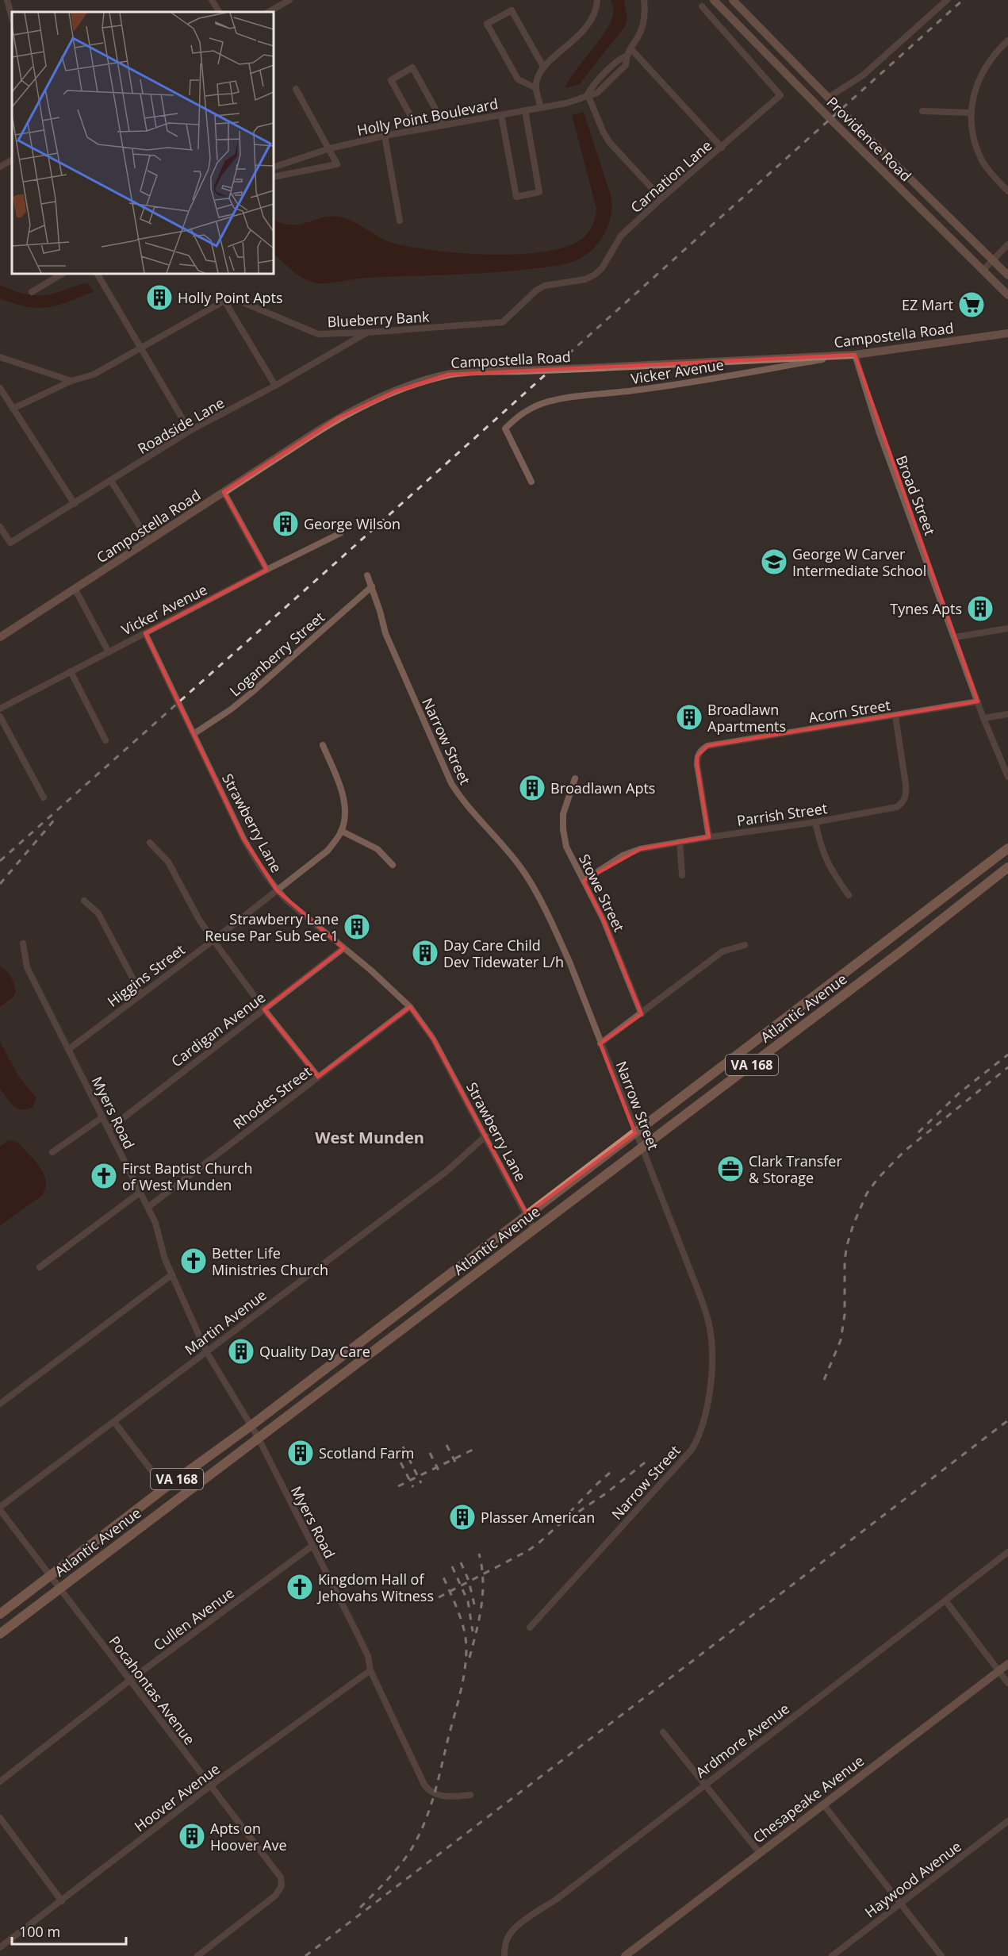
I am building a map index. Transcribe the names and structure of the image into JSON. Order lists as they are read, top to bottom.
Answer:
{
  "streets": {
    "main road": [
      "Providence Road",
      "Campostella Road",
      "Atlantic Avenue",
      "VA 168",
      "Chesapeake Avenue"
    ],
    "street": [
      "Holly Point Boulevard",
      "Carnation Lane",
      "Blueberry Bank",
      "Vicker Avenue",
      "Roadside Lane",
      "Broad Street",
      "Loganberry Street",
      "Acorn Street",
      "Narrow Street",
      "Parrish Street",
      "Strawberry Lane",
      "Stowe Street",
      "Higgins Street",
      "Cardigan Avenue",
      "Rhodes Street",
      "Myers Road",
      "Martin Avenue",
      "Cullen Avenue",
      "Pocahontas Avenue",
      "Ardmore Avenue",
      "Hoover Avenue",
      "Haywood Avenue"
    ]
  },
  "crossings": [
    ["Carnation Lane", "Blueberry Bank"],
    ["Blueberry Bank", "Roadside Lane"],
    ["Campostella Road", "Vicker Avenue"],
    ["Campostella Road", "Broad Street"],
    ["Vicker Avenue", "Broad Street"],
    ["Vicker Avenue", "Strawberry Lane"],
    ["Broad Street", "Acorn Street"],
    ["Loganberry Street", "Narrow Street"],
    ["Loganberry Street", "Strawberry Lane"],
    ["Acorn Street", "Parrish Street"],
    ["Narrow Street", "Atlantic Avenue"],
    ["Parrish Street", "Stowe Street"],
    ["Strawberry Lane", "Higgins Street"],
    ["Strawberry Lane", "Atlantic Avenue"],
    ["Strawberry Lane", "Cardigan Avenue"],
    ["Strawberry Lane", "Rhodes Street"],
    ["Strawberry Lane", "Martin Avenue"],
    ["Higgins Street", "Myers Road"],
    ["Atlantic Avenue", "Myers Road"],
    ["Atlantic Avenue", "Pocahontas Avenue"],
    ["Cardigan Avenue", "Myers Road"],
    ["Rhodes Street", "Myers Road"],
    ["Myers Road", "Martin Avenue"],
    ["Myers Road", "Cullen Avenue"],
    ["Myers Road", "Hoover Avenue"],
    ["Martin Avenue", "Pocahontas Avenue"],
    ["Cullen Avenue", "Pocahontas Avenue"],
    ["Pocahontas Avenue", "Hoover Avenue"]
  ],
  "districts": ["West Munden"],
  "places": {
    "building": [
      "Holly Point Apts",
      "George Wilson",
      "Tynes Apts",
      "Broadlawn Apartments",
      "Broadlawn Apts",
      "Strawberry Lane Reuse Par Sub Sec 1",
      "Day Care Child Dev Tidewater L/h",
      "Quality Day Care",
      "Scotland Farm",
      "Plasser American",
      "Apts on Hoover Ave"
    ],
    "supermarket": ["EZ Mart"],
    "school or university": ["George W Carver Intermediate School"],
    "office": ["Clark Transfer & Storage"],
    "church": ["First Baptist Church of West Munden", "Better Life Ministries Church", "Kingdom Hall of Jehovahs Witness"]
  },
  "scale_bar": "100 m"
}
